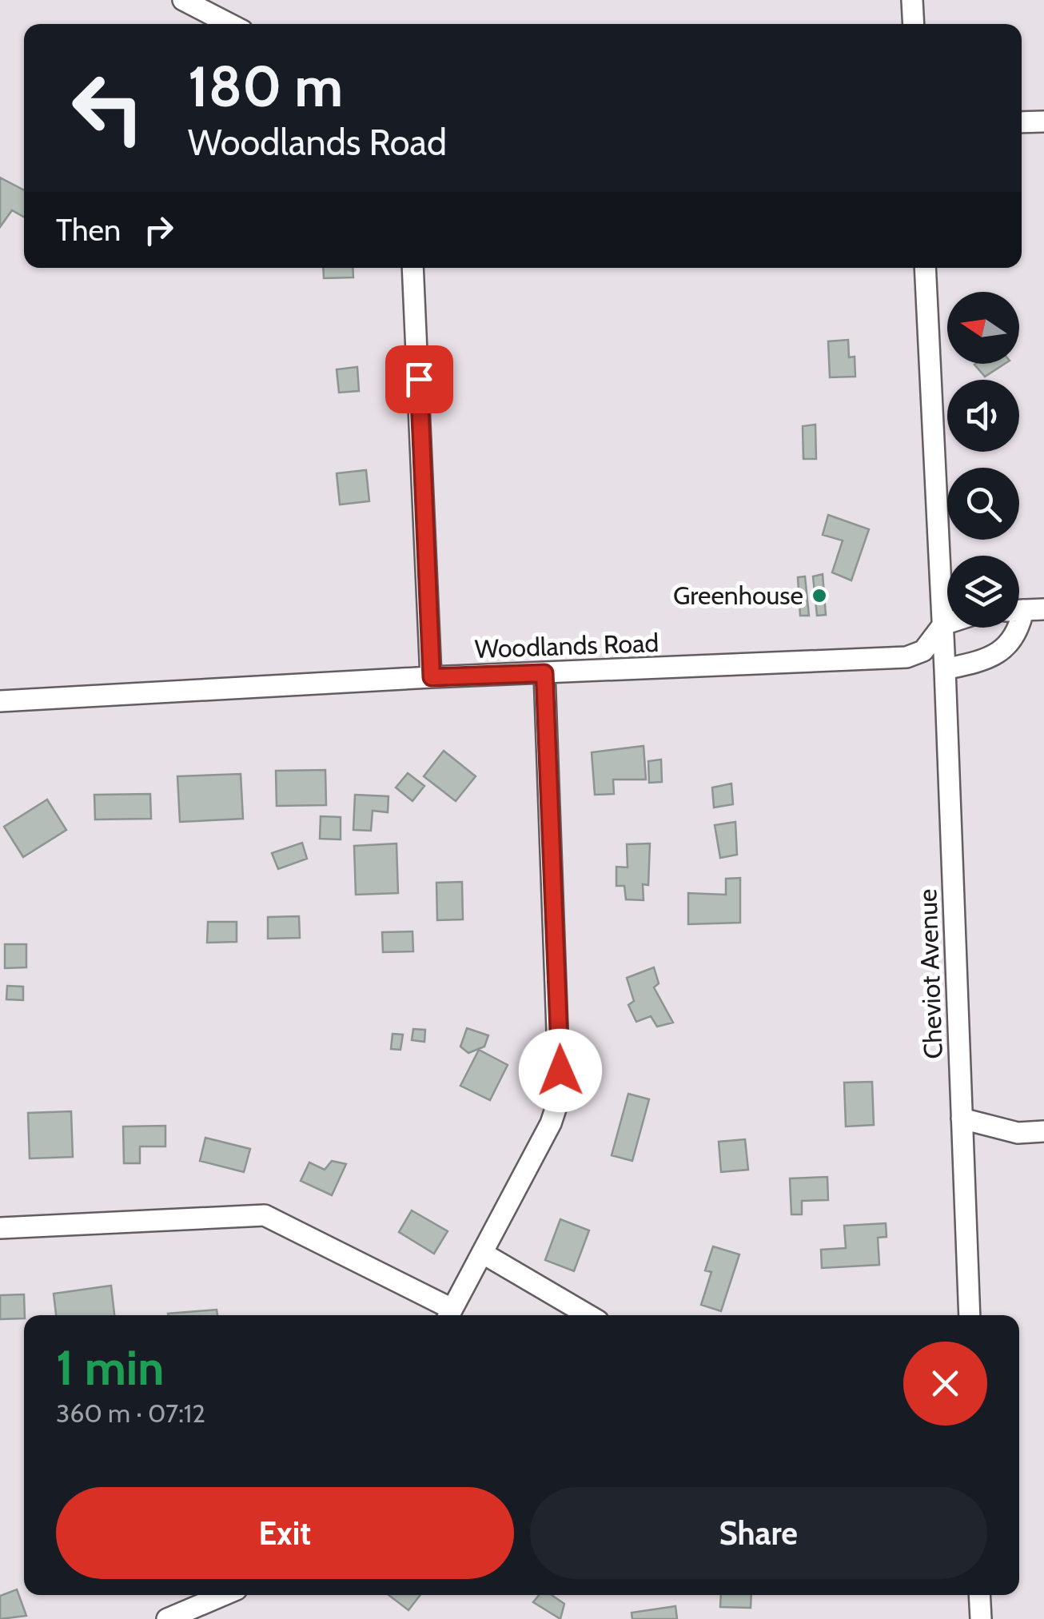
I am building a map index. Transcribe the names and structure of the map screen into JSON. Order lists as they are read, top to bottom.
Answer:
{
  "streets": {
    "street": ["Woodlands Road", "Cheviot Avenue"]
  },
  "crossings": [
    ["Woodlands Road", "Cheviot Avenue"]
  ],
  "places": ["Greenhouse"],
  "north": "left",
  "page": {
    "turn": ["180 m", "Woodlands Road"],
    "then": "Then",
    "heading": ["1 min", "360 m · 07:12"],
    "buttons": ["Exit", "Share"]
  }
}
